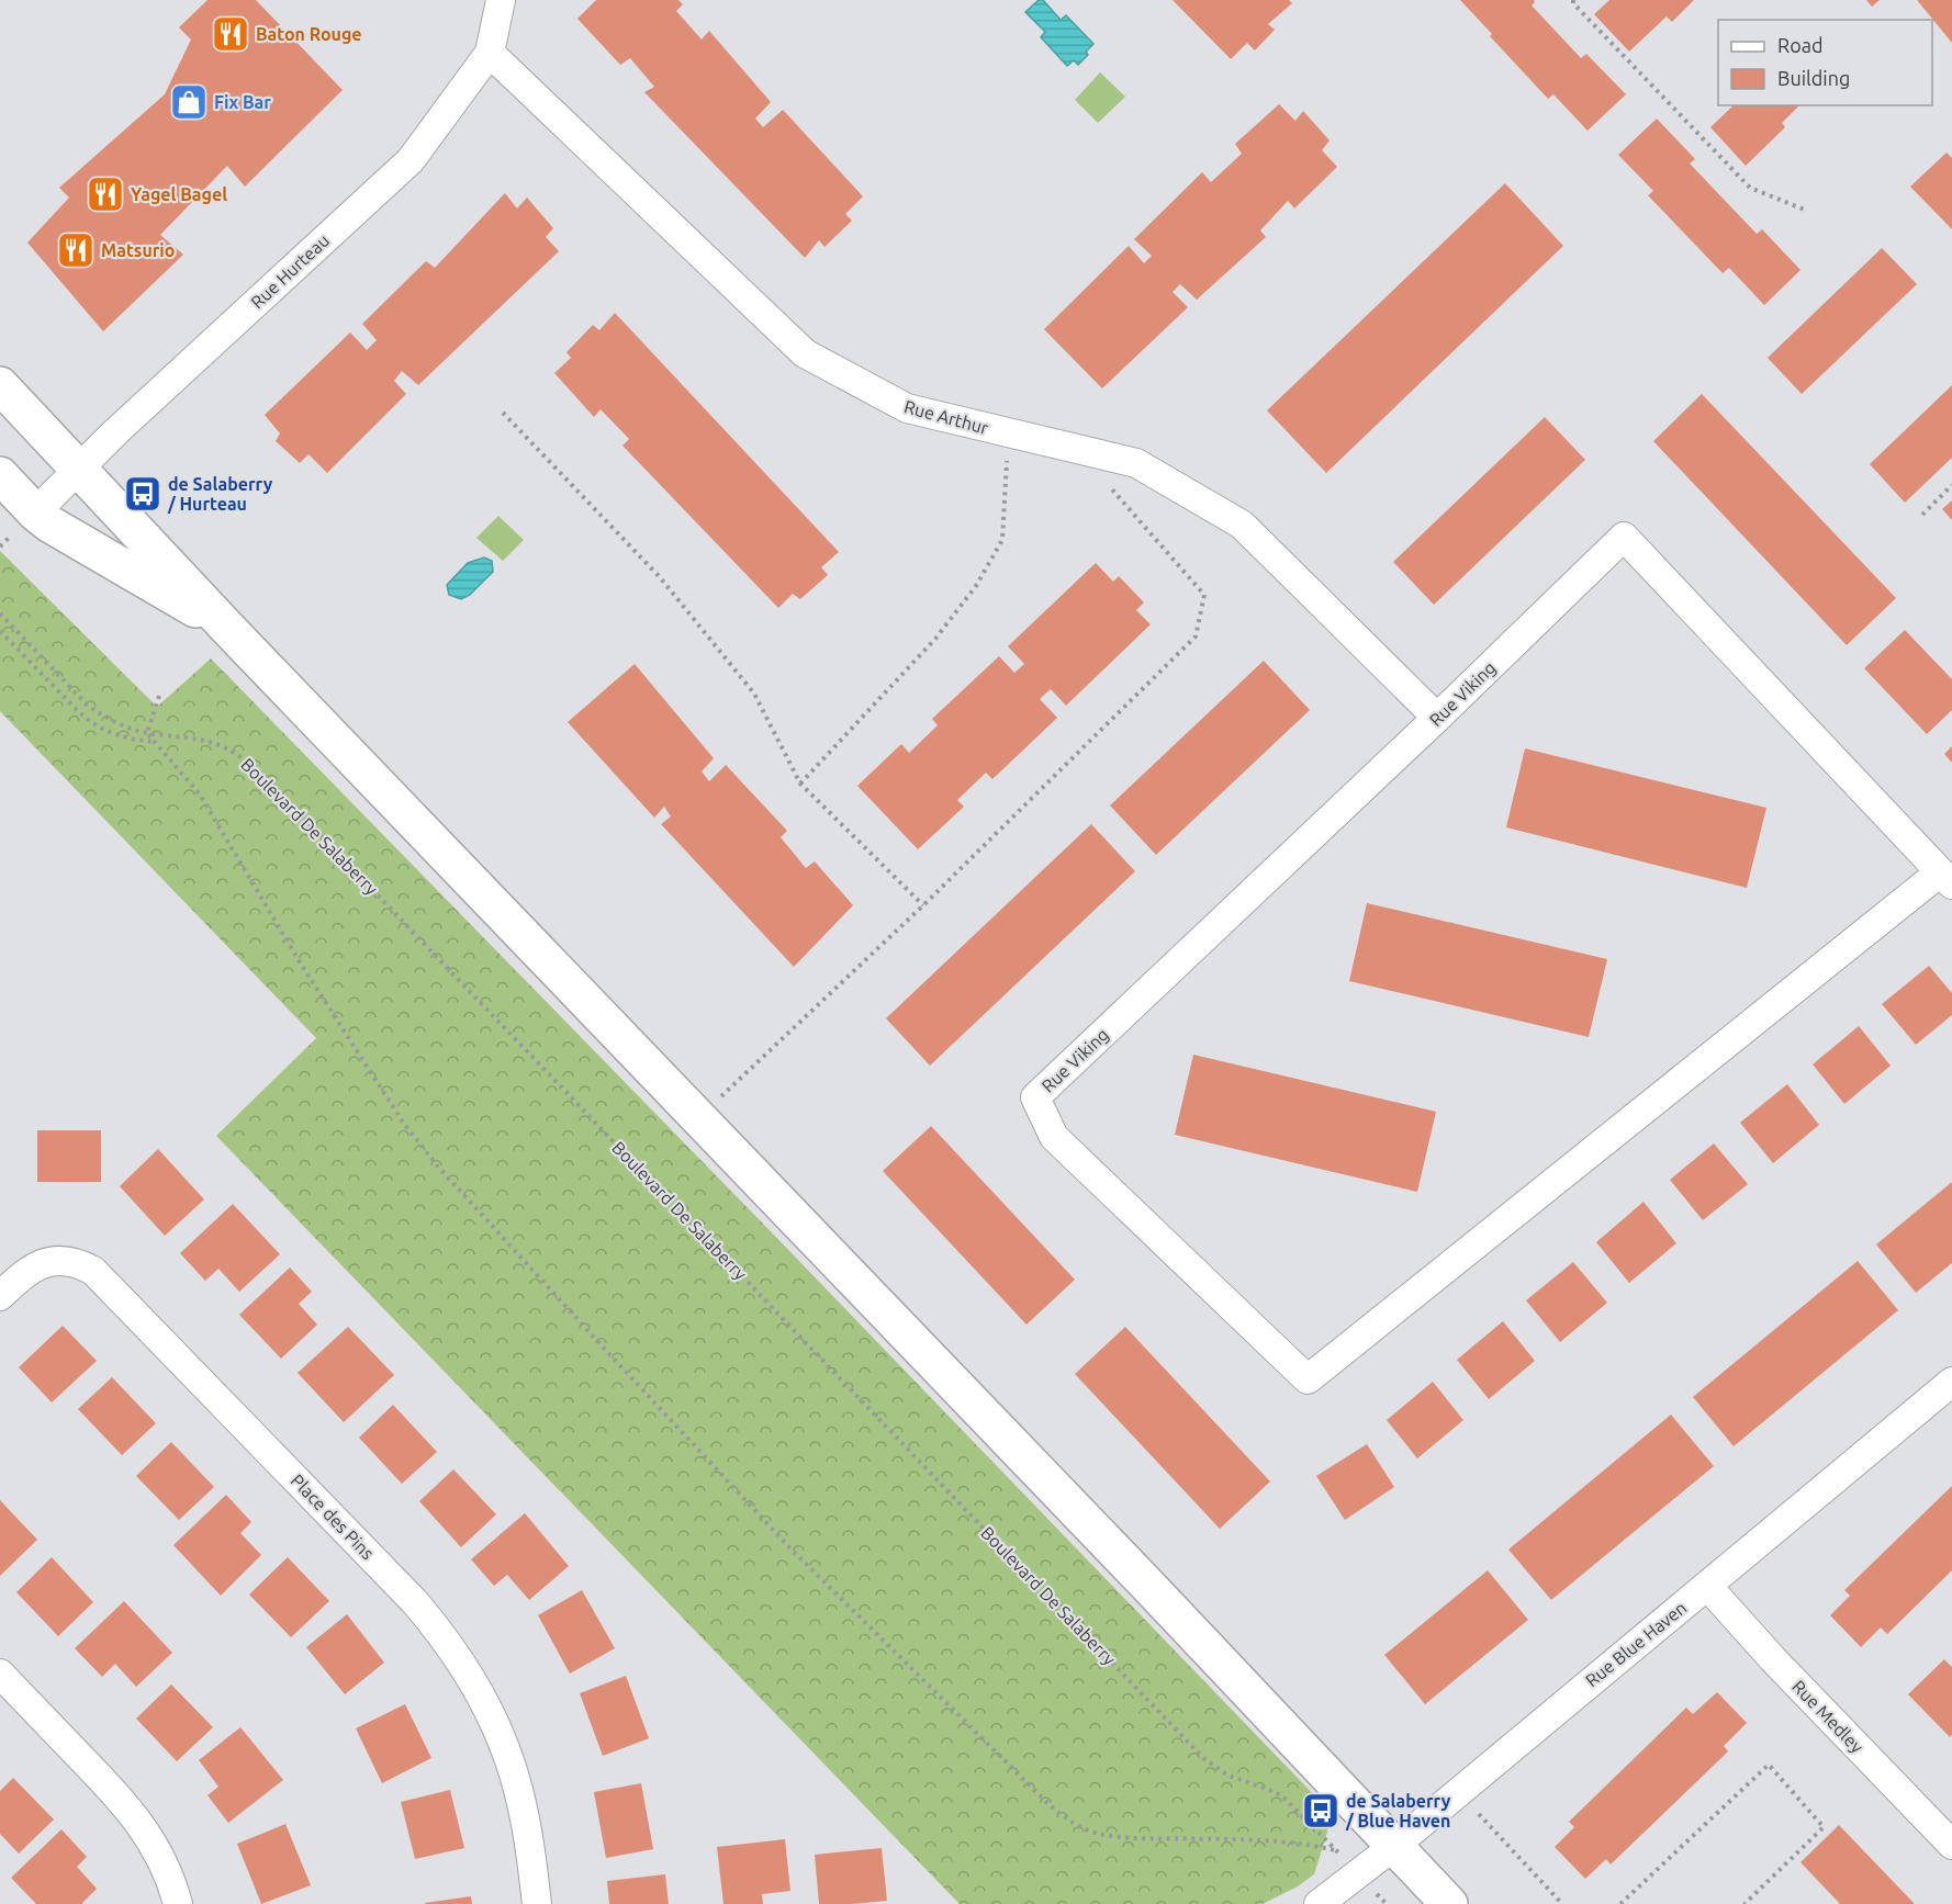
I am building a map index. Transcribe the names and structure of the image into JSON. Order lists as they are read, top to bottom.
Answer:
{
  "streets": {
    "street": [
      "Rue Hurteau",
      "Rue Arthur",
      "Rue Viking",
      "Place des Pins",
      "Rue Blue Haven",
      "Rue Medley"
    ],
    "path": ["Boulevard De Salaberry"]
  },
  "crossings": [
    ["Rue Hurteau", "Rue Arthur"],
    ["Rue Arthur", "Rue Viking"],
    ["Rue Blue Haven", "Rue Medley"]
  ],
  "places": {
    "restaurant": ["Baton Rouge", "Yagel Bagel", "Matsurio"],
    "shop": ["Fix Bar"],
    "bus stop": ["de Salaberry / Hurteau", "de Salaberry / Blue Haven"]
  },
  "legend": ["Road", "Building"]
}
